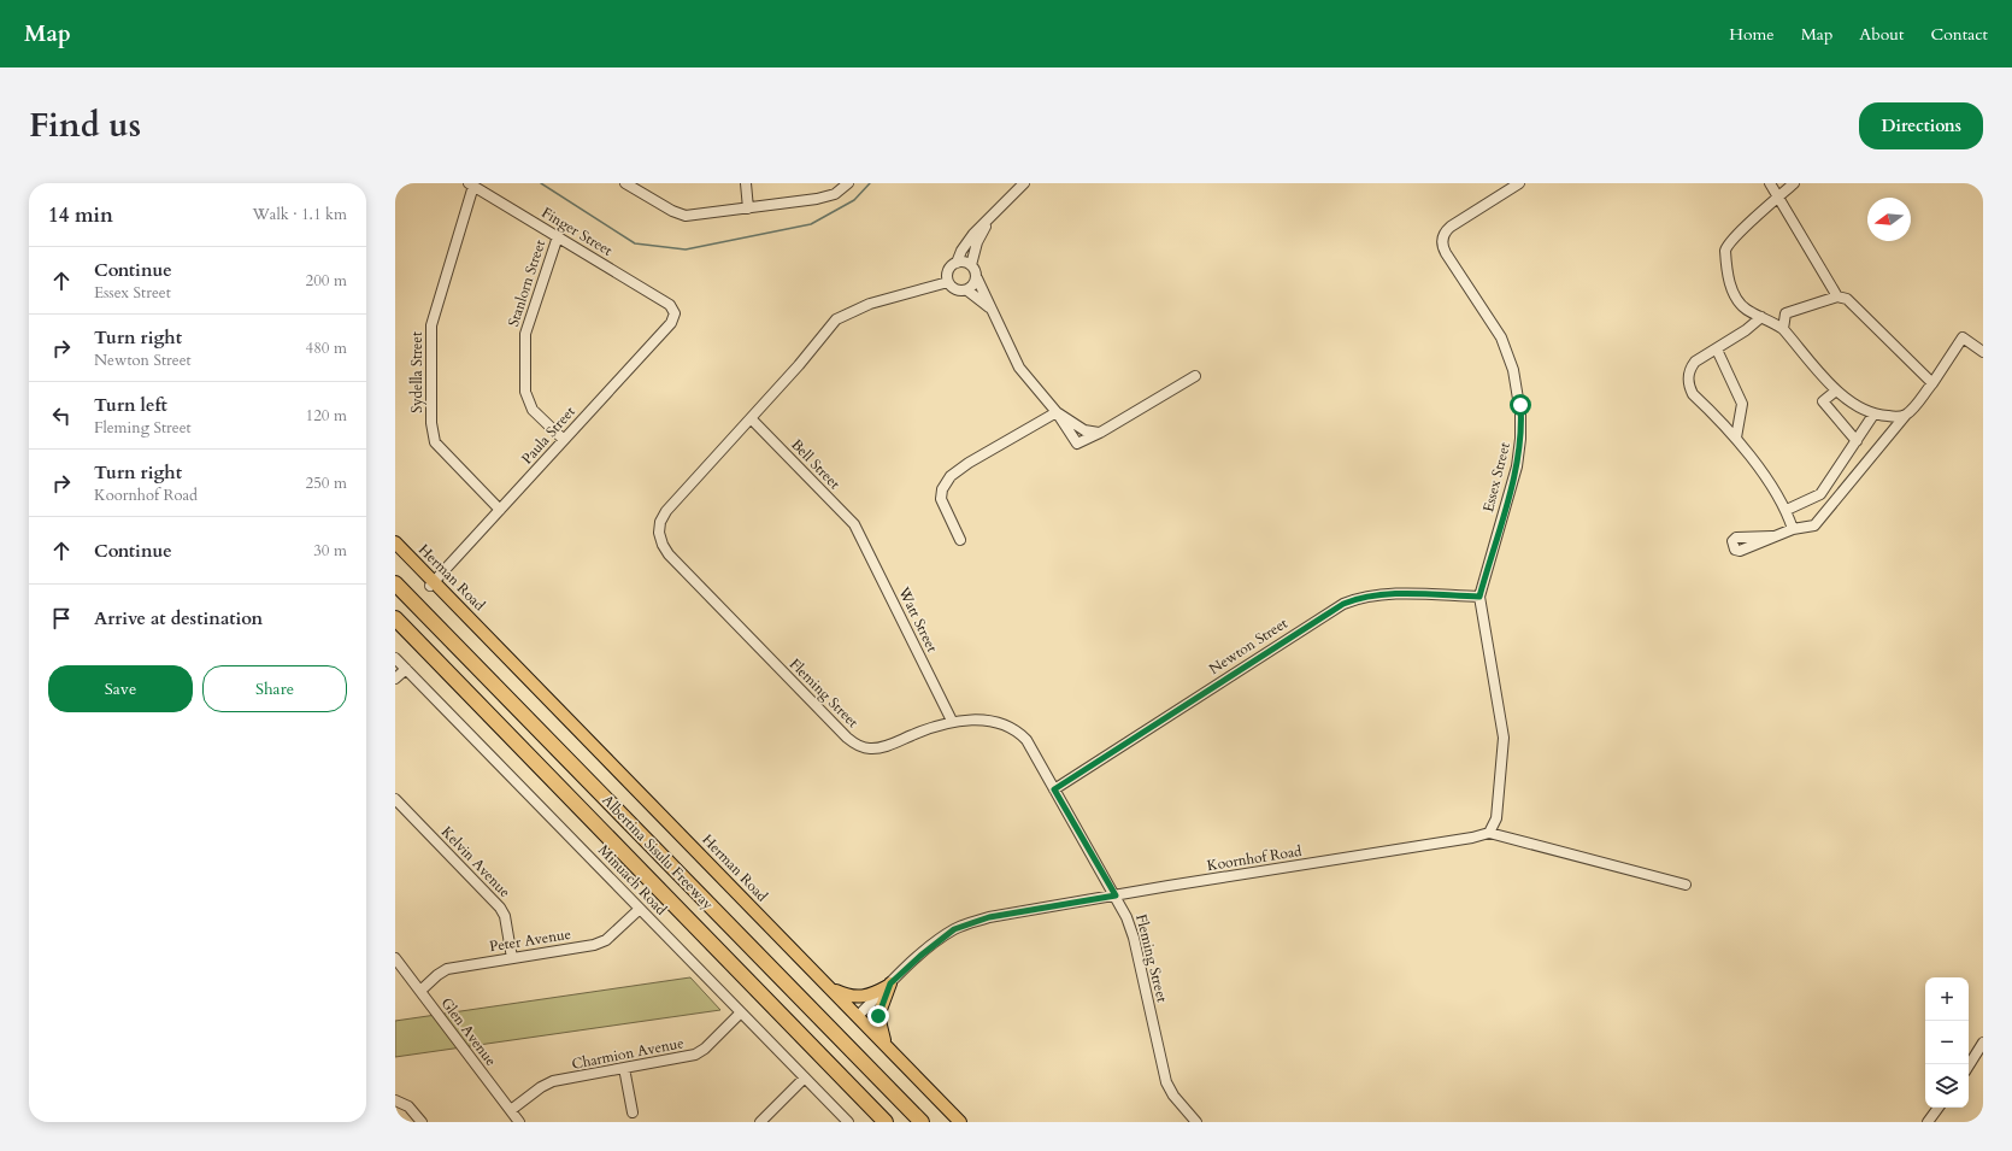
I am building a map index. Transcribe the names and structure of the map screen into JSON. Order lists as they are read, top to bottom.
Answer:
{
  "streets": {
    "highway": ["Albertina Sisulu Freeway"],
    "main road": ["Herman Road"],
    "street": [
      "Finger Street",
      "Stanlorn Street",
      "Sydella Street",
      "Paula Street",
      "Bell Street",
      "Essex Street",
      "Watt Street",
      "Newton Street",
      "Fleming Street",
      "Koornhof Road",
      "Kelvin Avenue",
      "Minuach Road",
      "Peter Avenue",
      "Glen Avenue",
      "Charmion Avenue"
    ]
  },
  "crossings": [
    ["Finger Street", "Stanlorn Street"],
    ["Finger Street", "Sydella Street"],
    ["Finger Street", "Paula Street"],
    ["Stanlorn Street", "Paula Street"],
    ["Sydella Street", "Paula Street"],
    ["Paula Street", "Herman Road"],
    ["Bell Street", "Watt Street"],
    ["Bell Street", "Fleming Street"],
    ["Essex Street", "Newton Street"],
    ["Essex Street", "Koornhof Road"],
    ["Herman Road", "Koornhof Road"],
    ["Watt Street", "Fleming Street"],
    ["Newton Street", "Fleming Street"],
    ["Fleming Street", "Koornhof Road"],
    ["Kelvin Avenue", "Peter Avenue"],
    ["Minuach Road", "Peter Avenue"],
    ["Minuach Road", "Charmion Avenue"],
    ["Peter Avenue", "Glen Avenue"],
    ["Glen Avenue", "Charmion Avenue"]
  ],
  "north": "left",
  "page": {
    "header": "Map",
    "nav": [
      "Home",
      "Map",
      "About",
      "Contact"
    ],
    "title": "Find us",
    "buttons": [
      "Directions",
      ["Save", "Share"]
    ],
    "heading": ["14 min", "Walk · 1.1 km"],
    "list": [
      ["Continue", "Essex Street", "200 m"],
      ["Turn right", "Newton Street", "480 m"],
      ["Turn left", "Fleming Street", "120 m"],
      ["Turn right", "Koornhof Road", "250 m"],
      ["Continue", "30 m"],
      "Arrive at destination"
    ],
    "map_buttons": ["+", "−"]
  }
}
